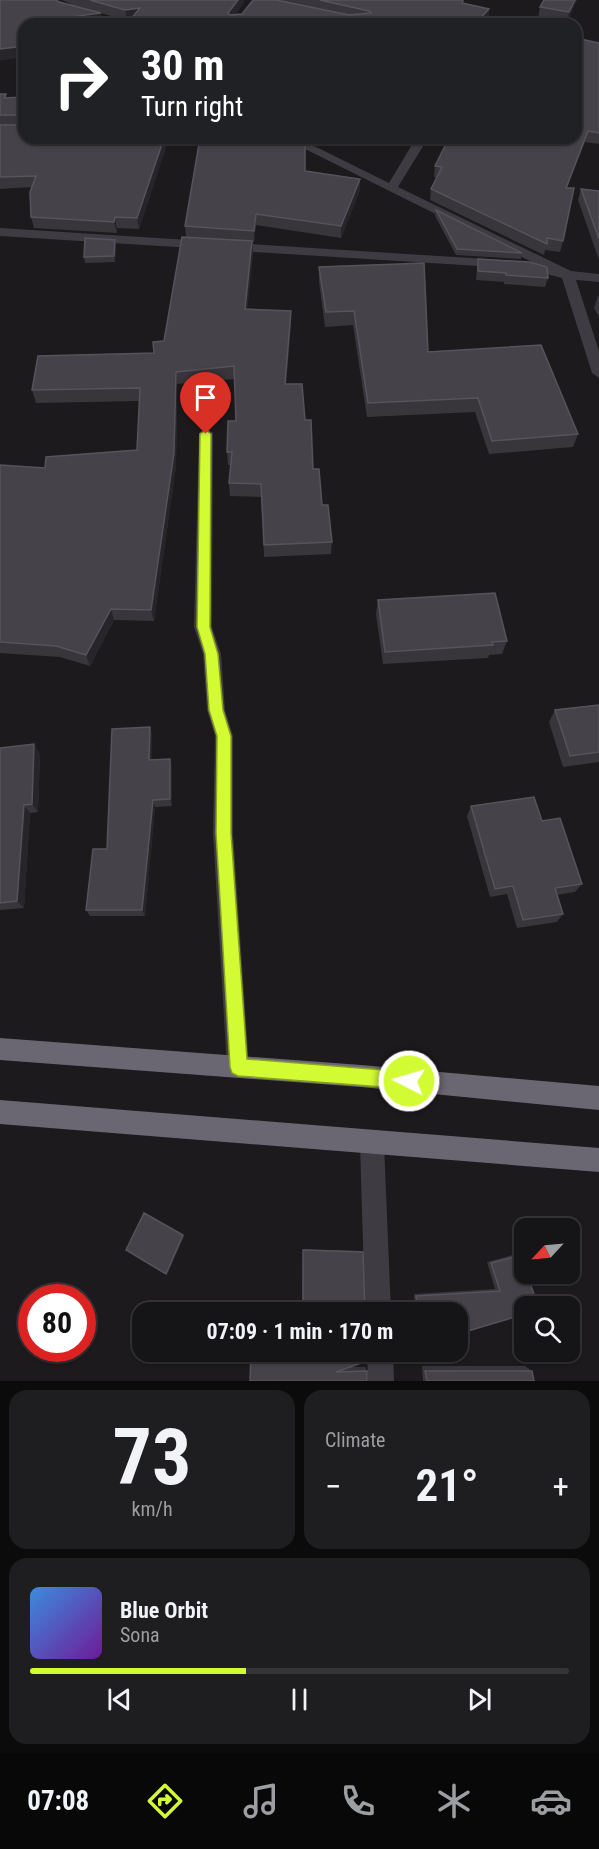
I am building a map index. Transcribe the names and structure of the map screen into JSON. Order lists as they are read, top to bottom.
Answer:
{
  "north": "bottom left",
  "page": {
    "turn": ["30 m", "Turn right"],
    "limit": "80",
    "trip": "07:09 · 1 min · 170 m",
    "tile": [
      ["73", "km/h"],
      "Climate"
    ],
    "heat": ["−", "21°", "+"],
    "song": ["Blue Orbit", "Sona"],
    "tabs": "07:08"
  }
}
